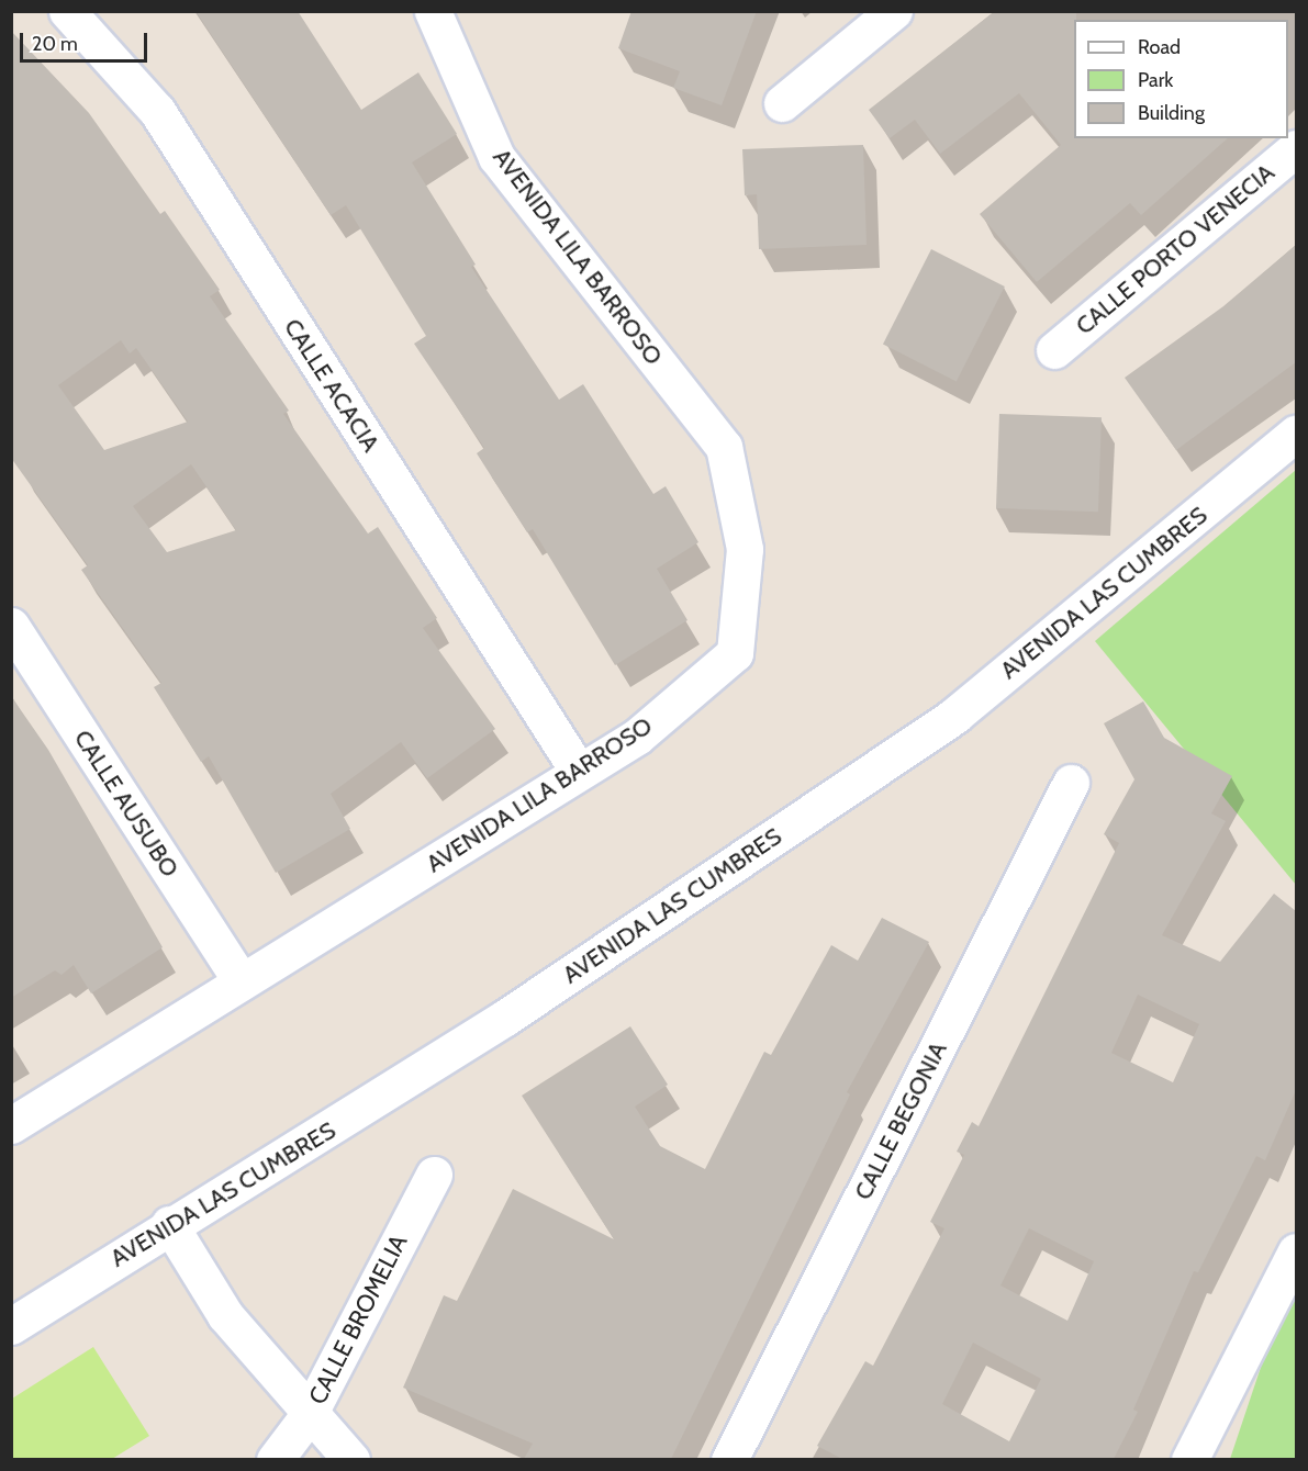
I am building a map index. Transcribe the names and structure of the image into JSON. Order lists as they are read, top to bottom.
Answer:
{
  "streets": {
    "street": [
      "CALLE PORTO VENECIA",
      "AVENIDA LILA BARROSO",
      "CALLE ACACIA",
      "AVENIDA LAS CUMBRES",
      "CALLE AUSUBO",
      "CALLE BEGONIA",
      "CALLE BROMELIA"
    ]
  },
  "crossings": [
    ["AVENIDA LILA BARROSO", "CALLE ACACIA"],
    ["AVENIDA LILA BARROSO", "CALLE AUSUBO"]
  ],
  "legend": ["Road", "Park", "Building"],
  "scale_bar": "20 m"
}
